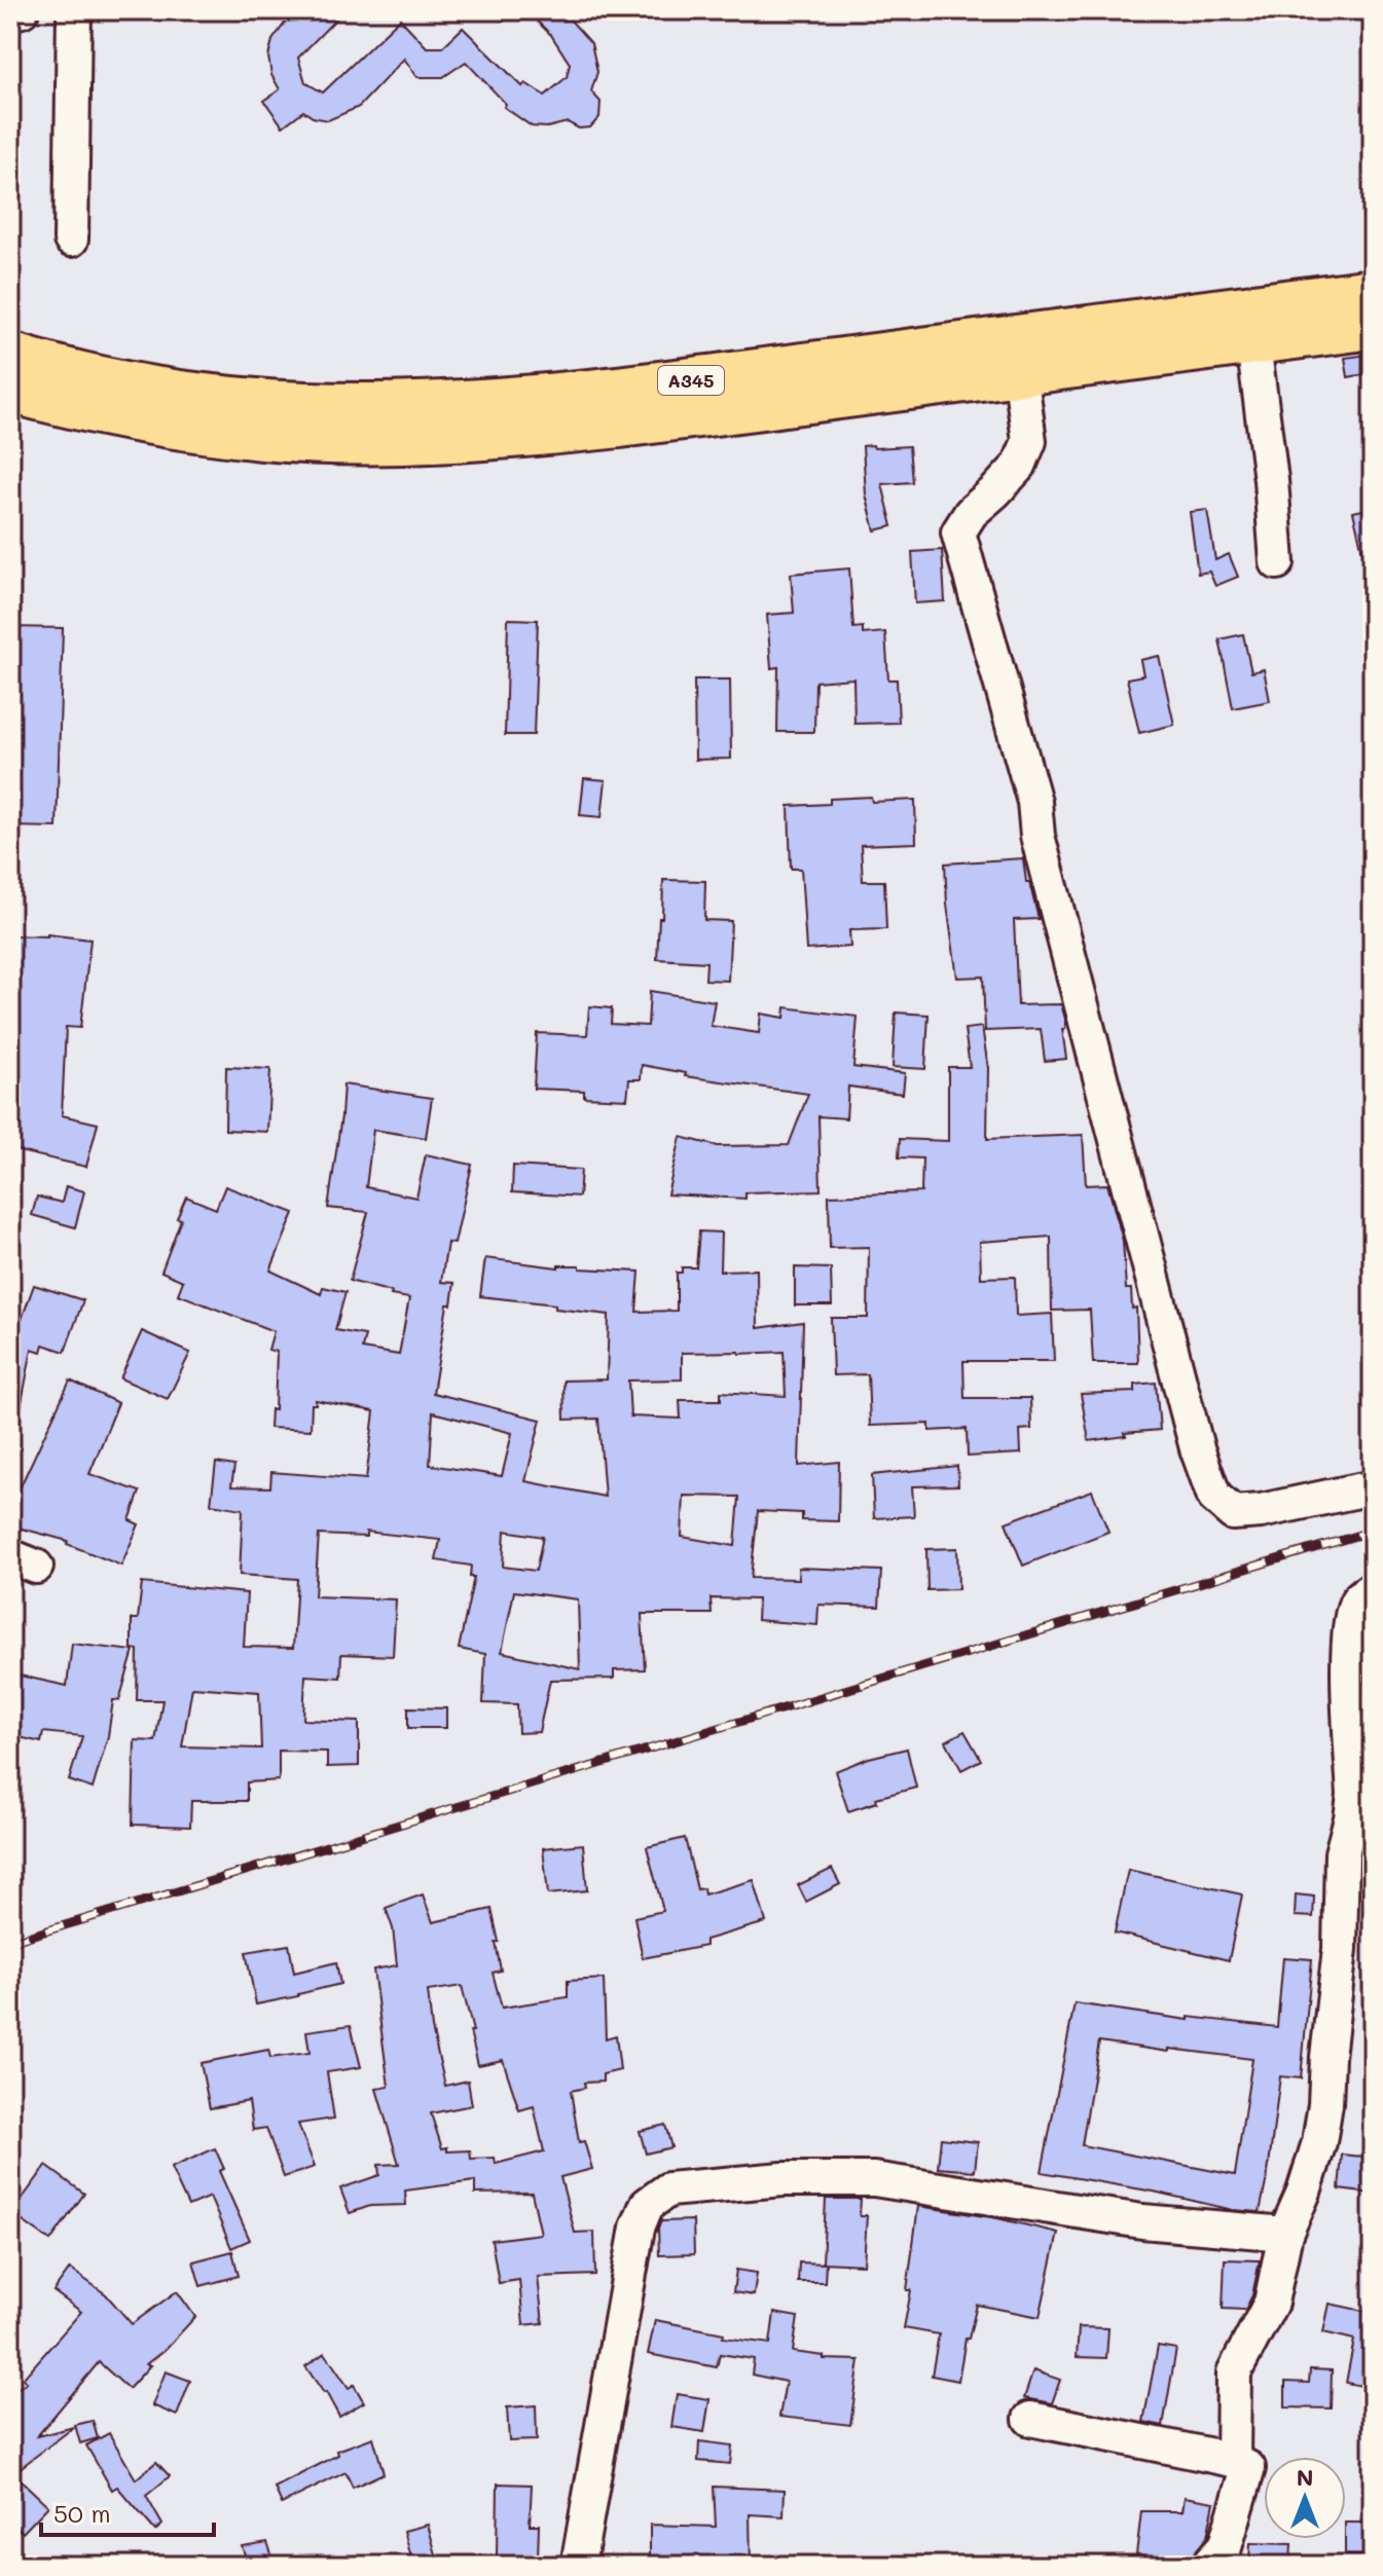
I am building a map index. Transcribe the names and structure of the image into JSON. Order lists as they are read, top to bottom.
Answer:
{
  "streets": {
    "highway": ["A345"]
  },
  "scale_bar": "50 m",
  "north": "top"
}
